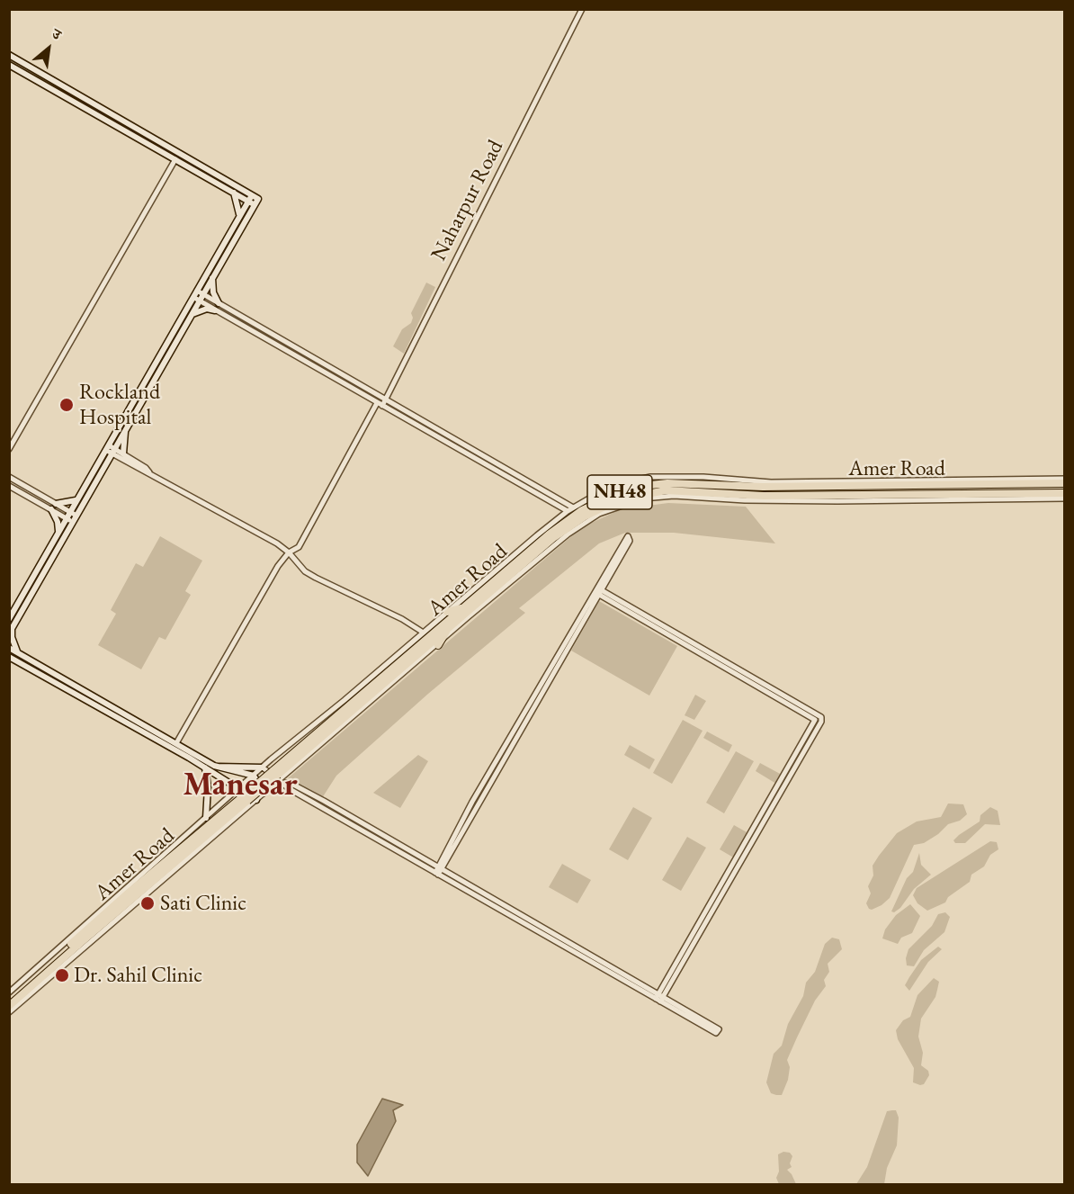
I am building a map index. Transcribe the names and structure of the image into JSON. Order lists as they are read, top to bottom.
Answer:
{
  "streets": {
    "highway": ["Amer Road", "NH48"],
    "street": ["Naharpur Road"]
  },
  "districts": ["Manesar"],
  "places": ["Rockland Hospital", "Sati Clinic", "Dr. Sahil Clinic"],
  "north": "top right"
}
